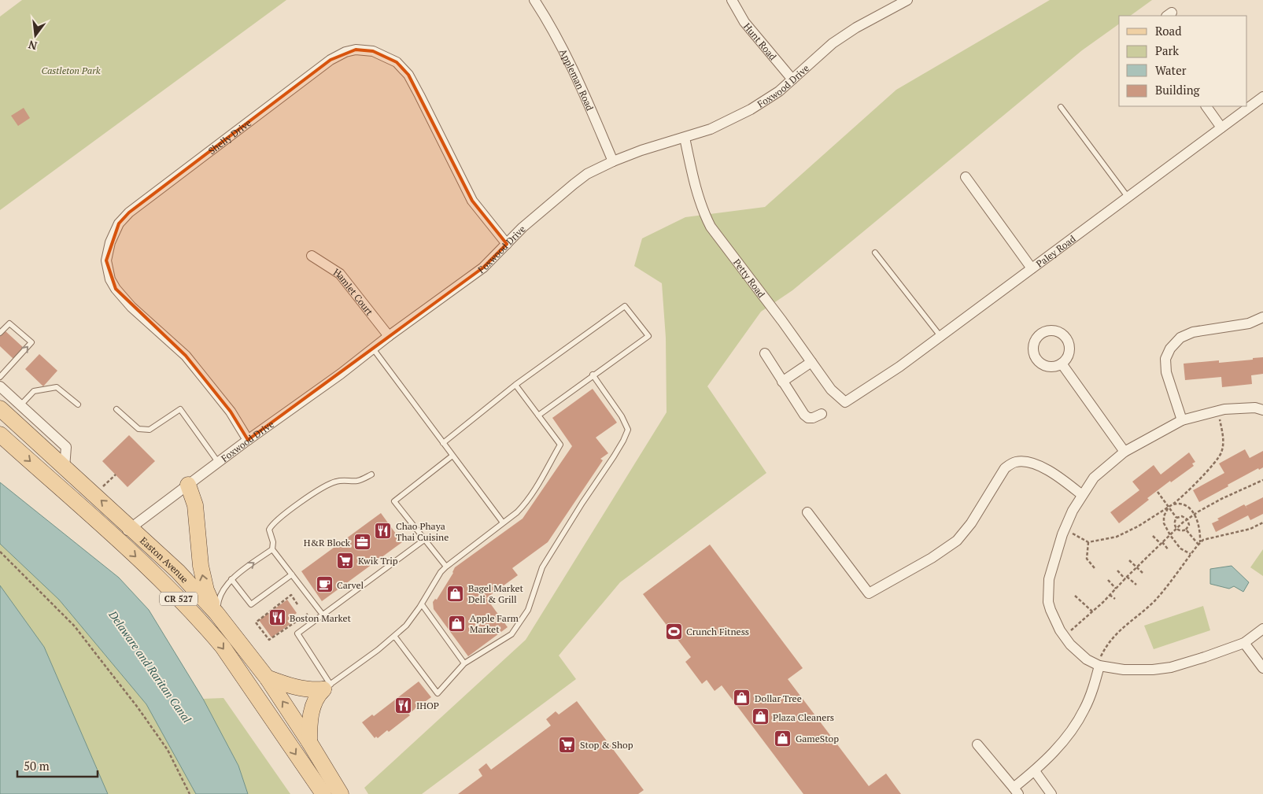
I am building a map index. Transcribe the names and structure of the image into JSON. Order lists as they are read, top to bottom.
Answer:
{
  "streets": {
    "main road": ["Easton Avenue", "CR 527"],
    "street": [
      "Hunt Road",
      "Appleman Road",
      "Foxwood Drive",
      "Shelly Drive",
      "Paley Road",
      "Petty Road",
      "Hamlet Court"
    ]
  },
  "crossings": [
    ["Hunt Road", "Foxwood Drive"],
    ["Appleman Road", "Foxwood Drive"],
    ["Foxwood Drive", "Shelly Drive"],
    ["Foxwood Drive", "Petty Road"],
    ["Foxwood Drive", "Hamlet Court"],
    ["Foxwood Drive", "Easton Avenue"],
    ["Paley Road", "Petty Road"]
  ],
  "water": ["Delaware and Raritan Canal"],
  "parks": ["Castleton Park"],
  "places": {
    "restaurant": ["Chao Phaya Thai Cuisine", "Boston Market", "IHOP"],
    "office": ["H&R Block"],
    "supermarket": ["Kwik Trip", "Stop & Shop"],
    "cafe": ["Carvel"],
    "shop": [
      "Bagel Market Deli & Grill",
      "Apple Farm Market",
      "Dollar Tree",
      "Plaza Cleaners",
      "GameStop"
    ],
    "sports": ["Crunch Fitness"]
  },
  "legend": [
    "Road",
    "Park",
    "Water",
    "Building"
  ],
  "scale_bar": "50 m",
  "north": "bottom"
}
